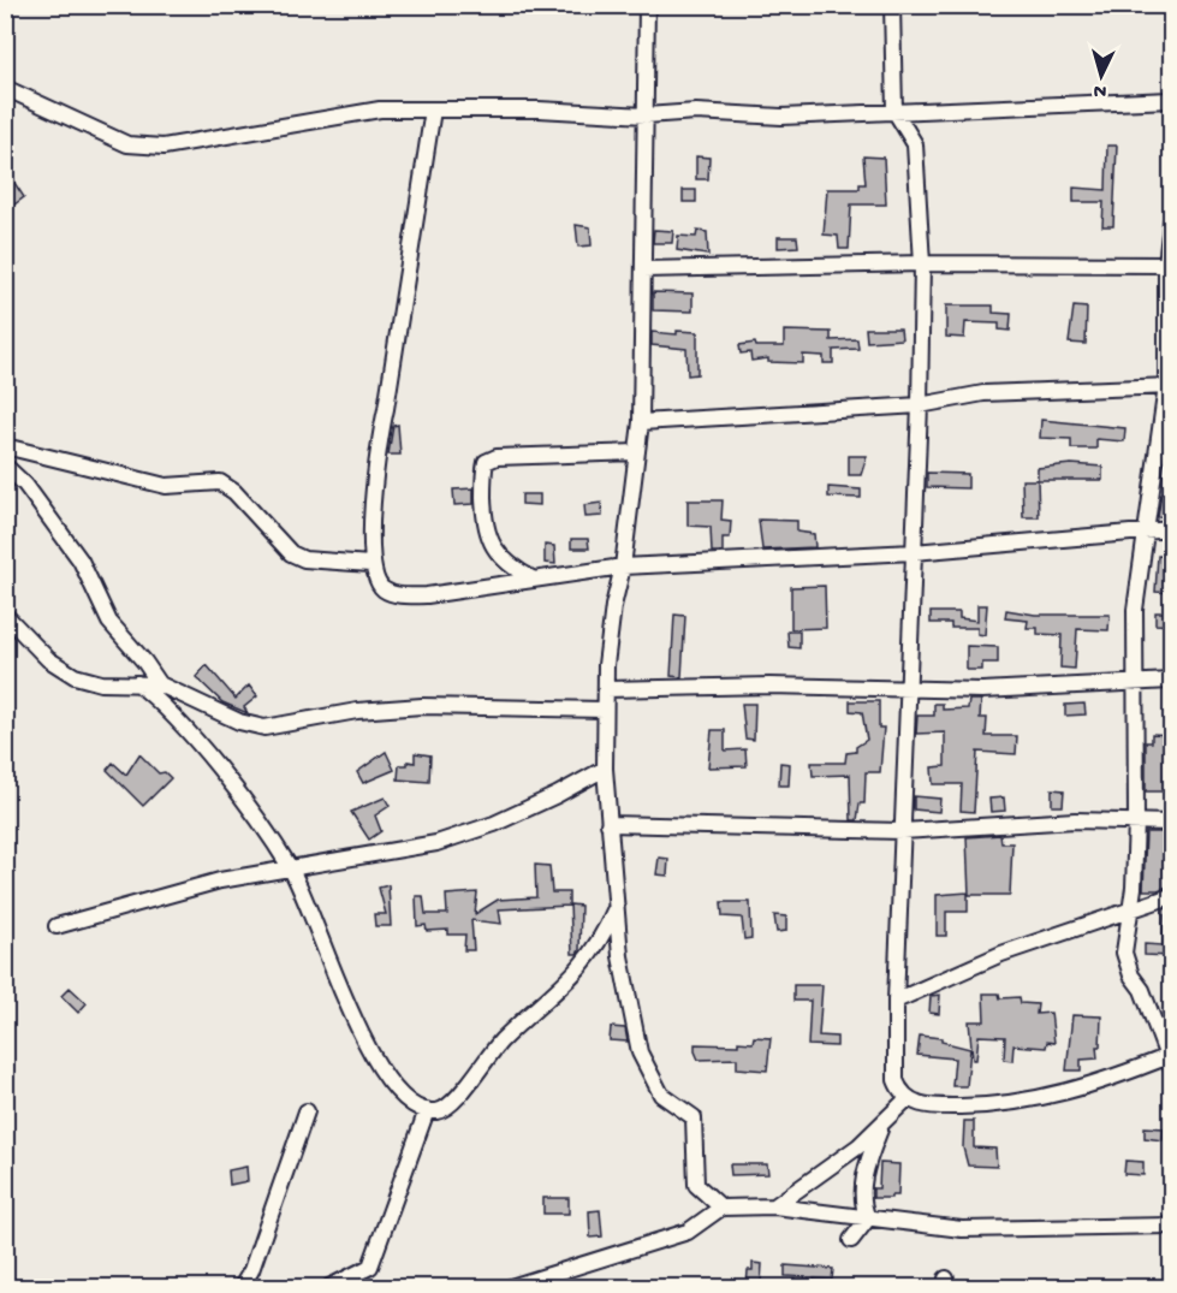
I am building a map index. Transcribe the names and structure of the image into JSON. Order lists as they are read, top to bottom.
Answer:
{
  "north": "bottom"
}
